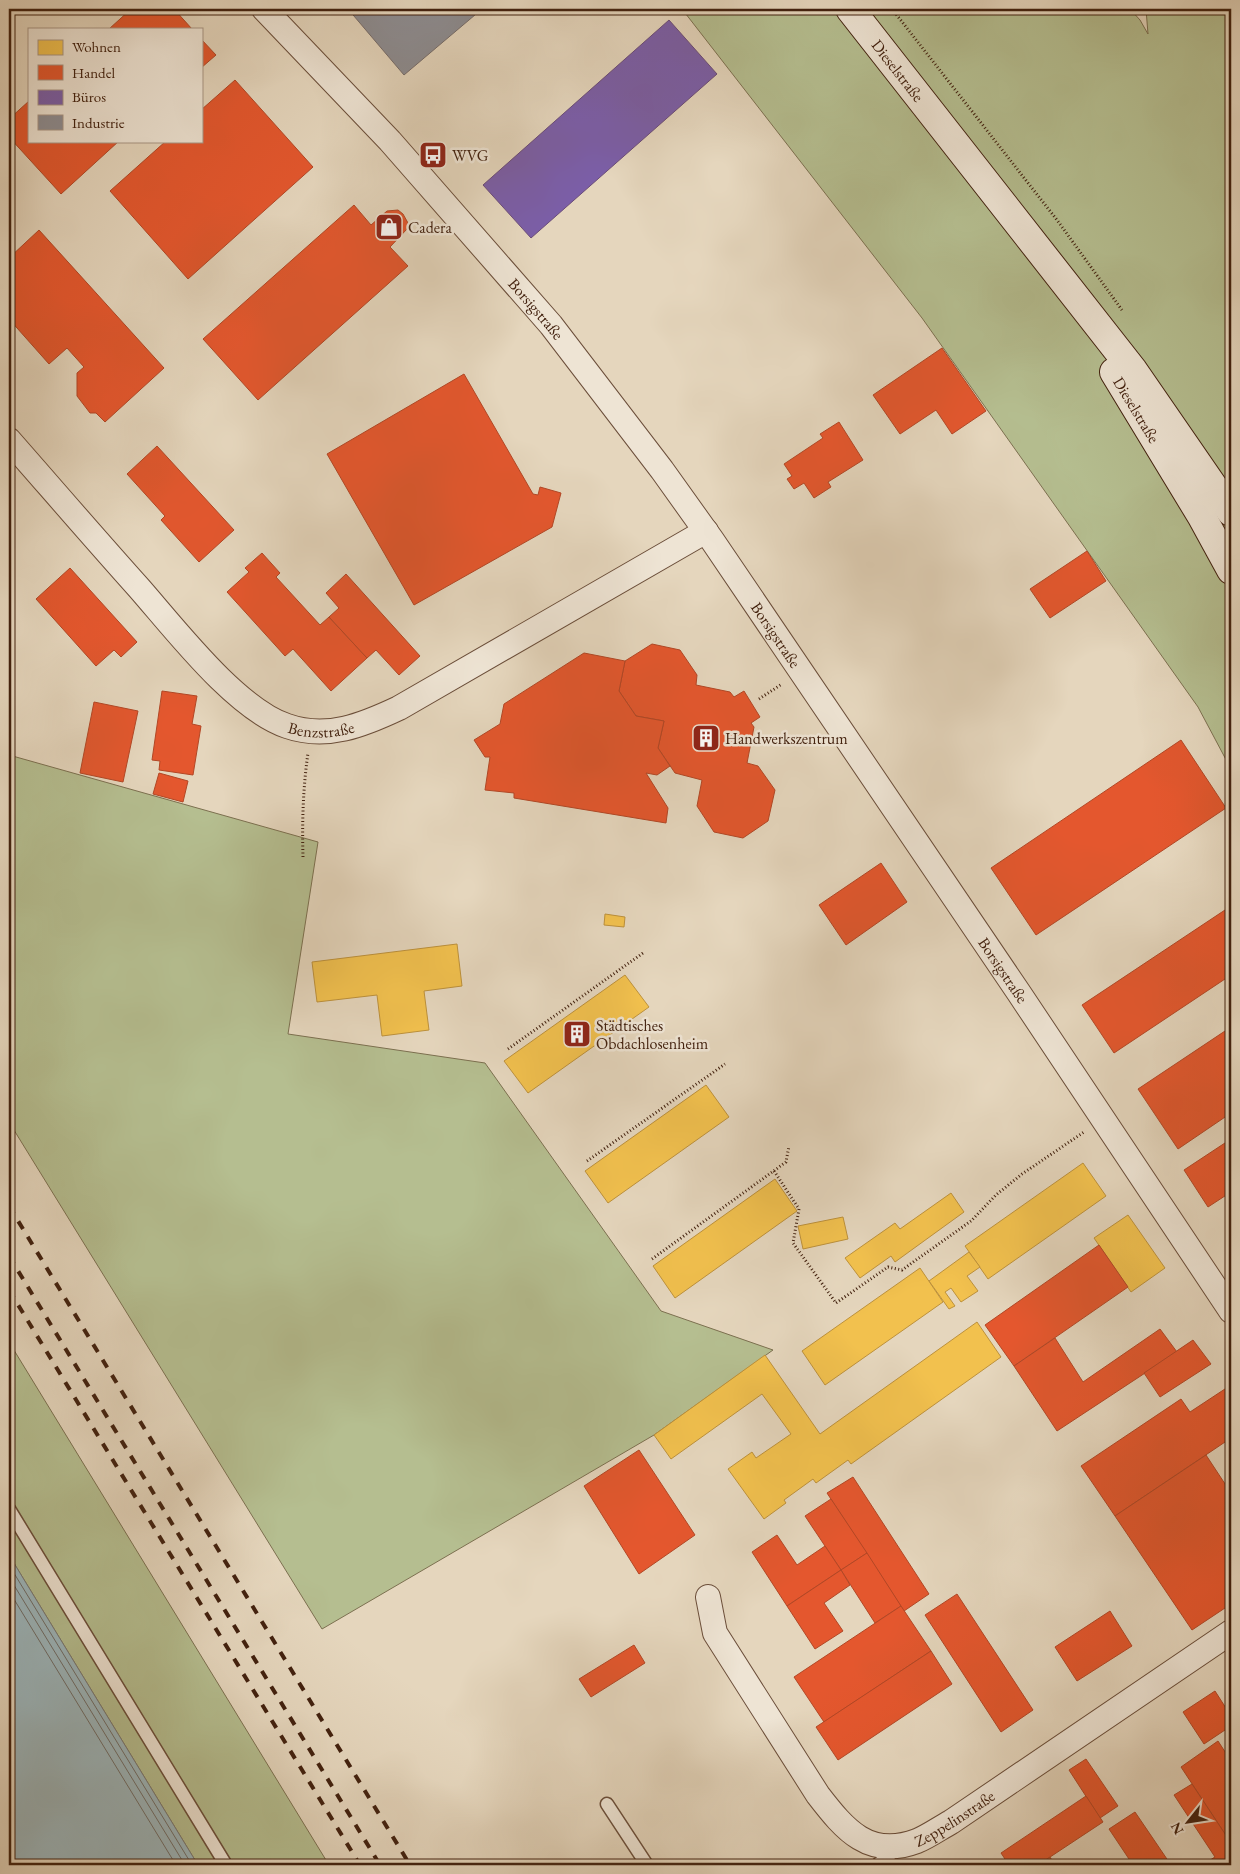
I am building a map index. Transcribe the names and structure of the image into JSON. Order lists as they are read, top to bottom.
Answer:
{
  "streets": {
    "main road": ["Dieselstraße"],
    "street": ["Borsigstraße", "Benzstraße", "Zeppelinstraße"]
  },
  "crossings": [
    ["Borsigstraße", "Benzstraße"]
  ],
  "places": {
    "bus stop": ["WVG"],
    "shop": ["Cadera"],
    "building": ["Handwerkszentrum", "Städtisches Obdachlosenheim"]
  },
  "legend": [
    "Wohnen",
    "Handel",
    "Büros",
    "Industrie"
  ],
  "north": "bottom left"
}
